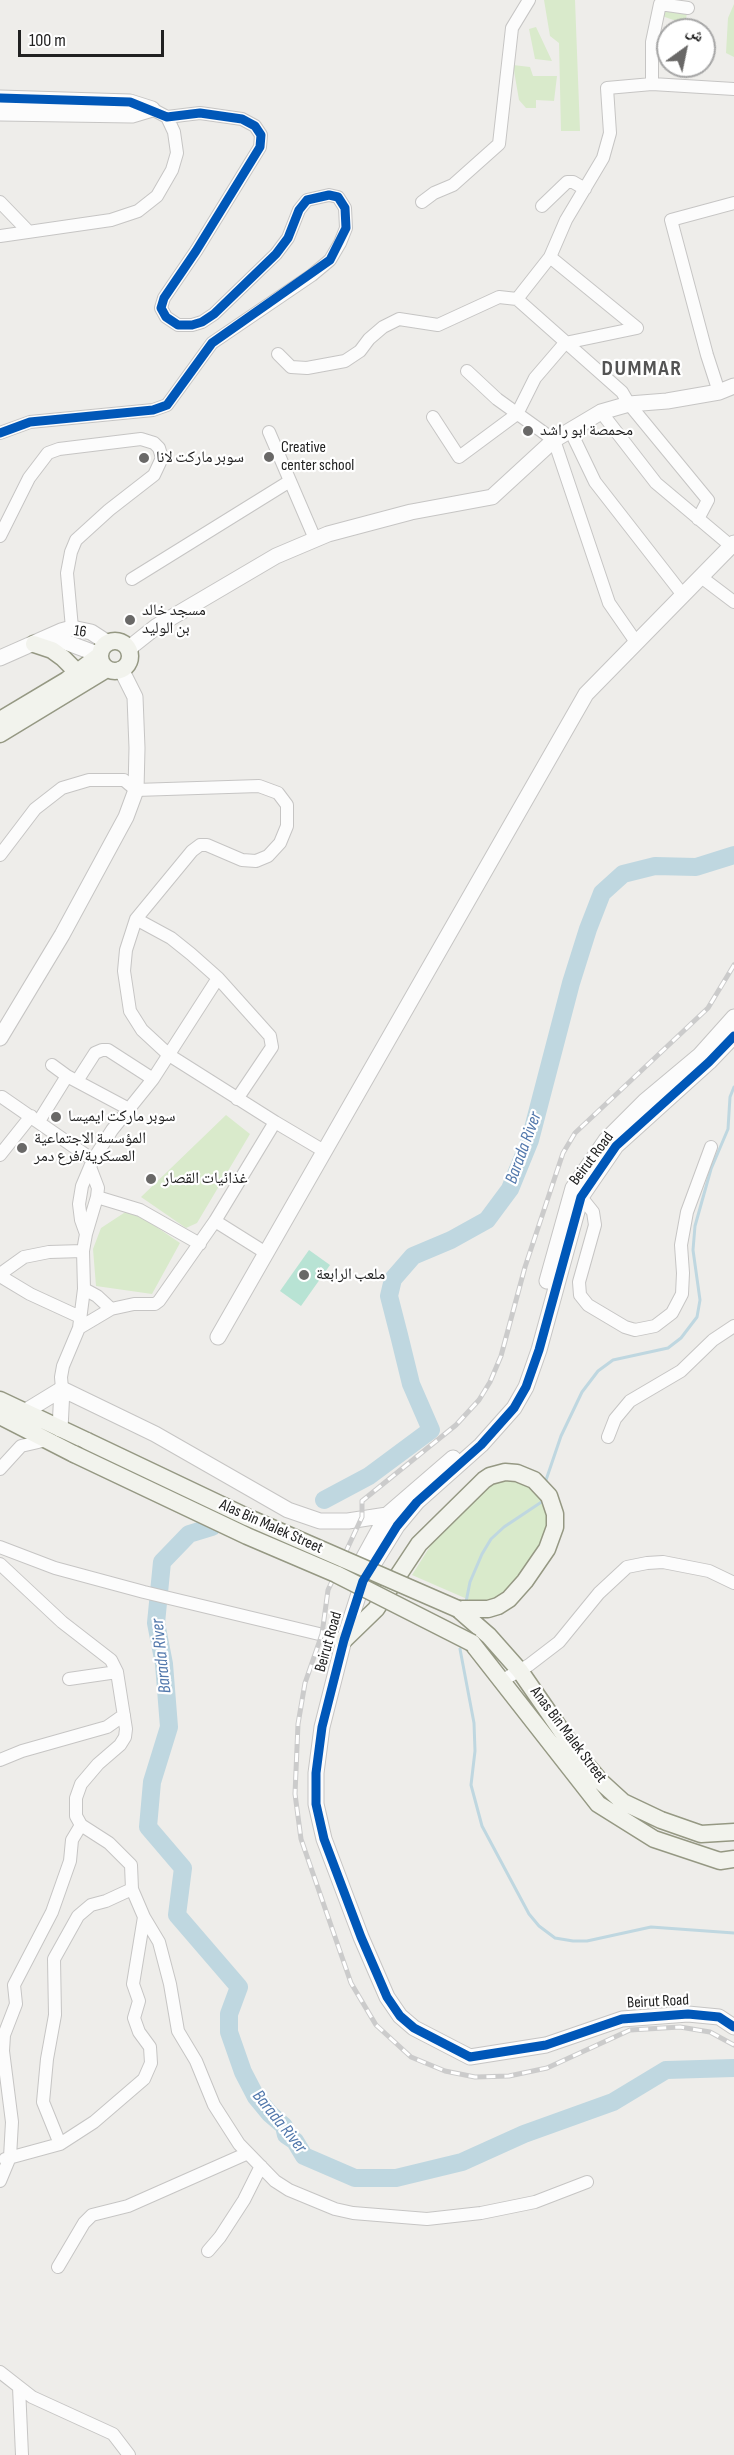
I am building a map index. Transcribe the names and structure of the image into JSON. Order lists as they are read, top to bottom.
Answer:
{
  "streets": {
    "main road": ["Alas Bin Malek Street", "Anas Bin Malek Street"],
    "street": ["16", "Beirut Road"]
  },
  "crossings": [
    ["Alas Bin Malek Street", "Anas Bin Malek Street"]
  ],
  "districts": ["DUMMAR"],
  "water": ["Barada River"],
  "places": [
    "محمصة ابو راشد",
    "Creative center school",
    "سوبر ماركت لانا",
    "مسجد خالد بن الوليد",
    "سوبر ماركت ايميسا",
    "المؤسسة الاجتماعية العسكرية/فرع دمر",
    "غذائيات القصار",
    "ملعب الرابعة"
  ],
  "scale_bar": "100 m",
  "north": "top right"
}
